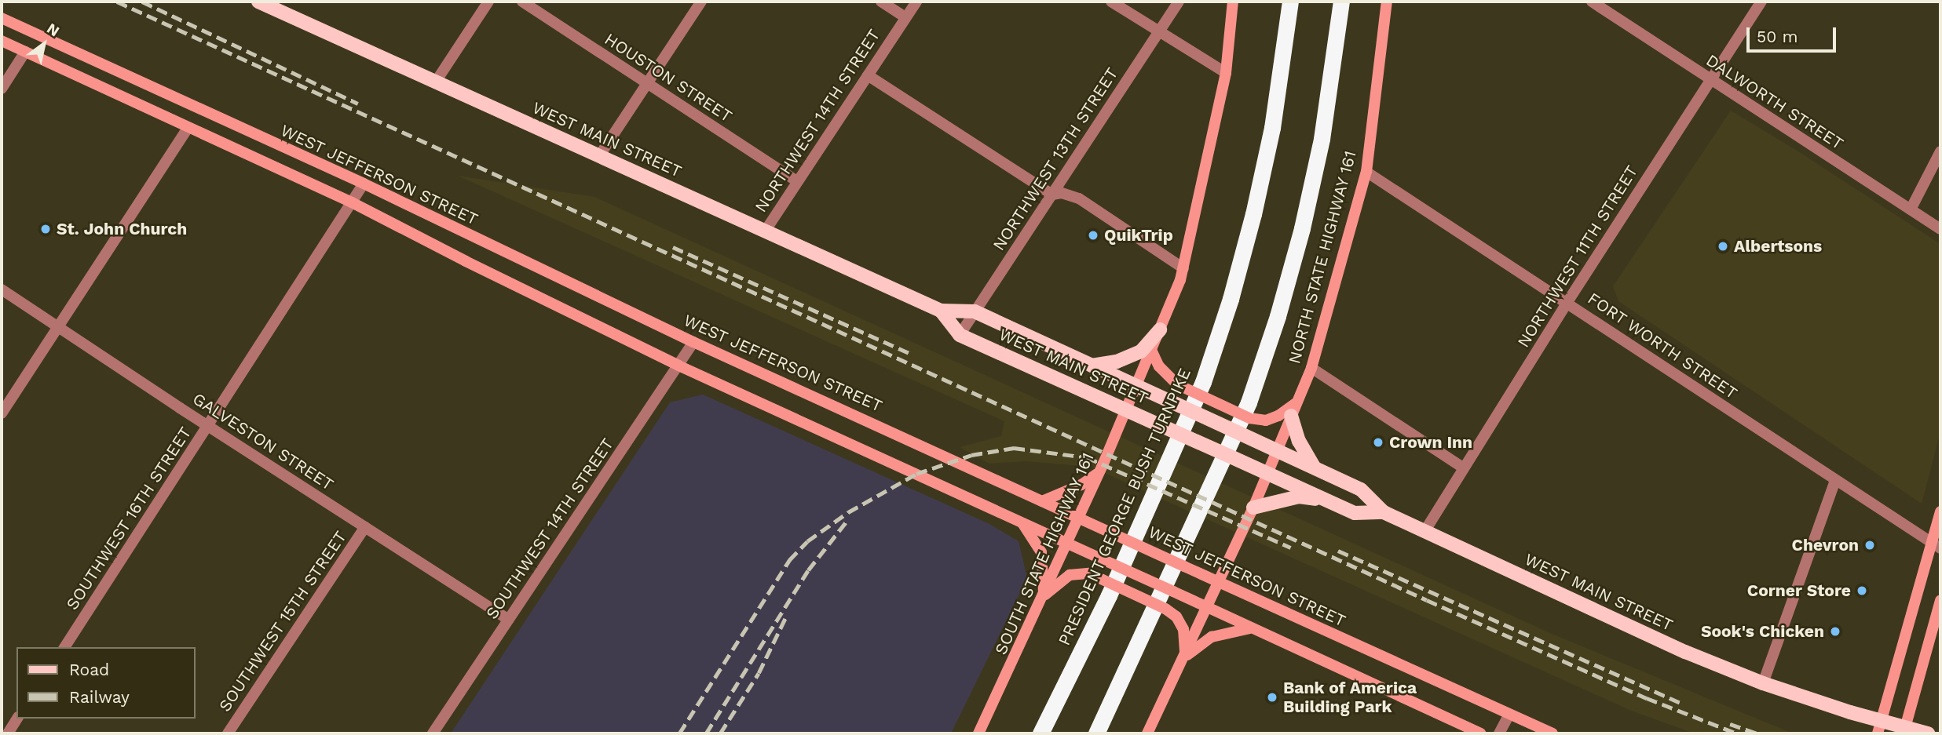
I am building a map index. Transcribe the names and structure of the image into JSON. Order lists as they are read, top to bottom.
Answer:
{
  "streets": {
    "highway": ["PRESIDENT GEORGE BUSH TURNPIKE"],
    "main road": [
      "WEST MAIN STREET",
      "WEST JEFFERSON STREET",
      "NORTH STATE HIGHWAY 161",
      "SOUTH STATE HIGHWAY 161"
    ],
    "street": [
      "HOUSTON STREET",
      "DALWORTH STREET",
      "NORTHWEST 14TH STREET",
      "NORTHWEST 13TH STREET",
      "NORTHWEST 11TH STREET",
      "FORT WORTH STREET",
      "GALVESTON STREET",
      "SOUTHWEST 16TH STREET",
      "SOUTHWEST 14TH STREET",
      "SOUTHWEST 15TH STREET"
    ]
  },
  "crossings": [
    ["HOUSTON STREET", "NORTHWEST 14TH STREET"],
    ["DALWORTH STREET", "NORTHWEST 11TH STREET"],
    ["NORTHWEST 14TH STREET", "WEST MAIN STREET"],
    ["WEST MAIN STREET", "NORTHWEST 13TH STREET"],
    ["WEST MAIN STREET", "NORTHWEST 11TH STREET"],
    ["WEST MAIN STREET", "NORTH STATE HIGHWAY 161"],
    ["WEST MAIN STREET", "SOUTH STATE HIGHWAY 161"],
    ["WEST JEFFERSON STREET", "SOUTHWEST 16TH STREET"],
    ["WEST JEFFERSON STREET", "SOUTHWEST 14TH STREET"],
    ["WEST JEFFERSON STREET", "SOUTH STATE HIGHWAY 161"],
    ["NORTHWEST 11TH STREET", "FORT WORTH STREET"],
    ["NORTH STATE HIGHWAY 161", "FORT WORTH STREET"],
    ["GALVESTON STREET", "SOUTHWEST 16TH STREET"],
    ["GALVESTON STREET", "SOUTHWEST 14TH STREET"],
    ["GALVESTON STREET", "SOUTHWEST 15TH STREET"]
  ],
  "places": [
    "St. John Church",
    "QuikTrip",
    "Albertsons",
    "Crown Inn",
    "Chevron",
    "Corner Store",
    "Sook's Chicken",
    "Bank of America Building Park"
  ],
  "legend": ["Road", "Railway"],
  "scale_bar": "50 m",
  "north": "top right"
}
